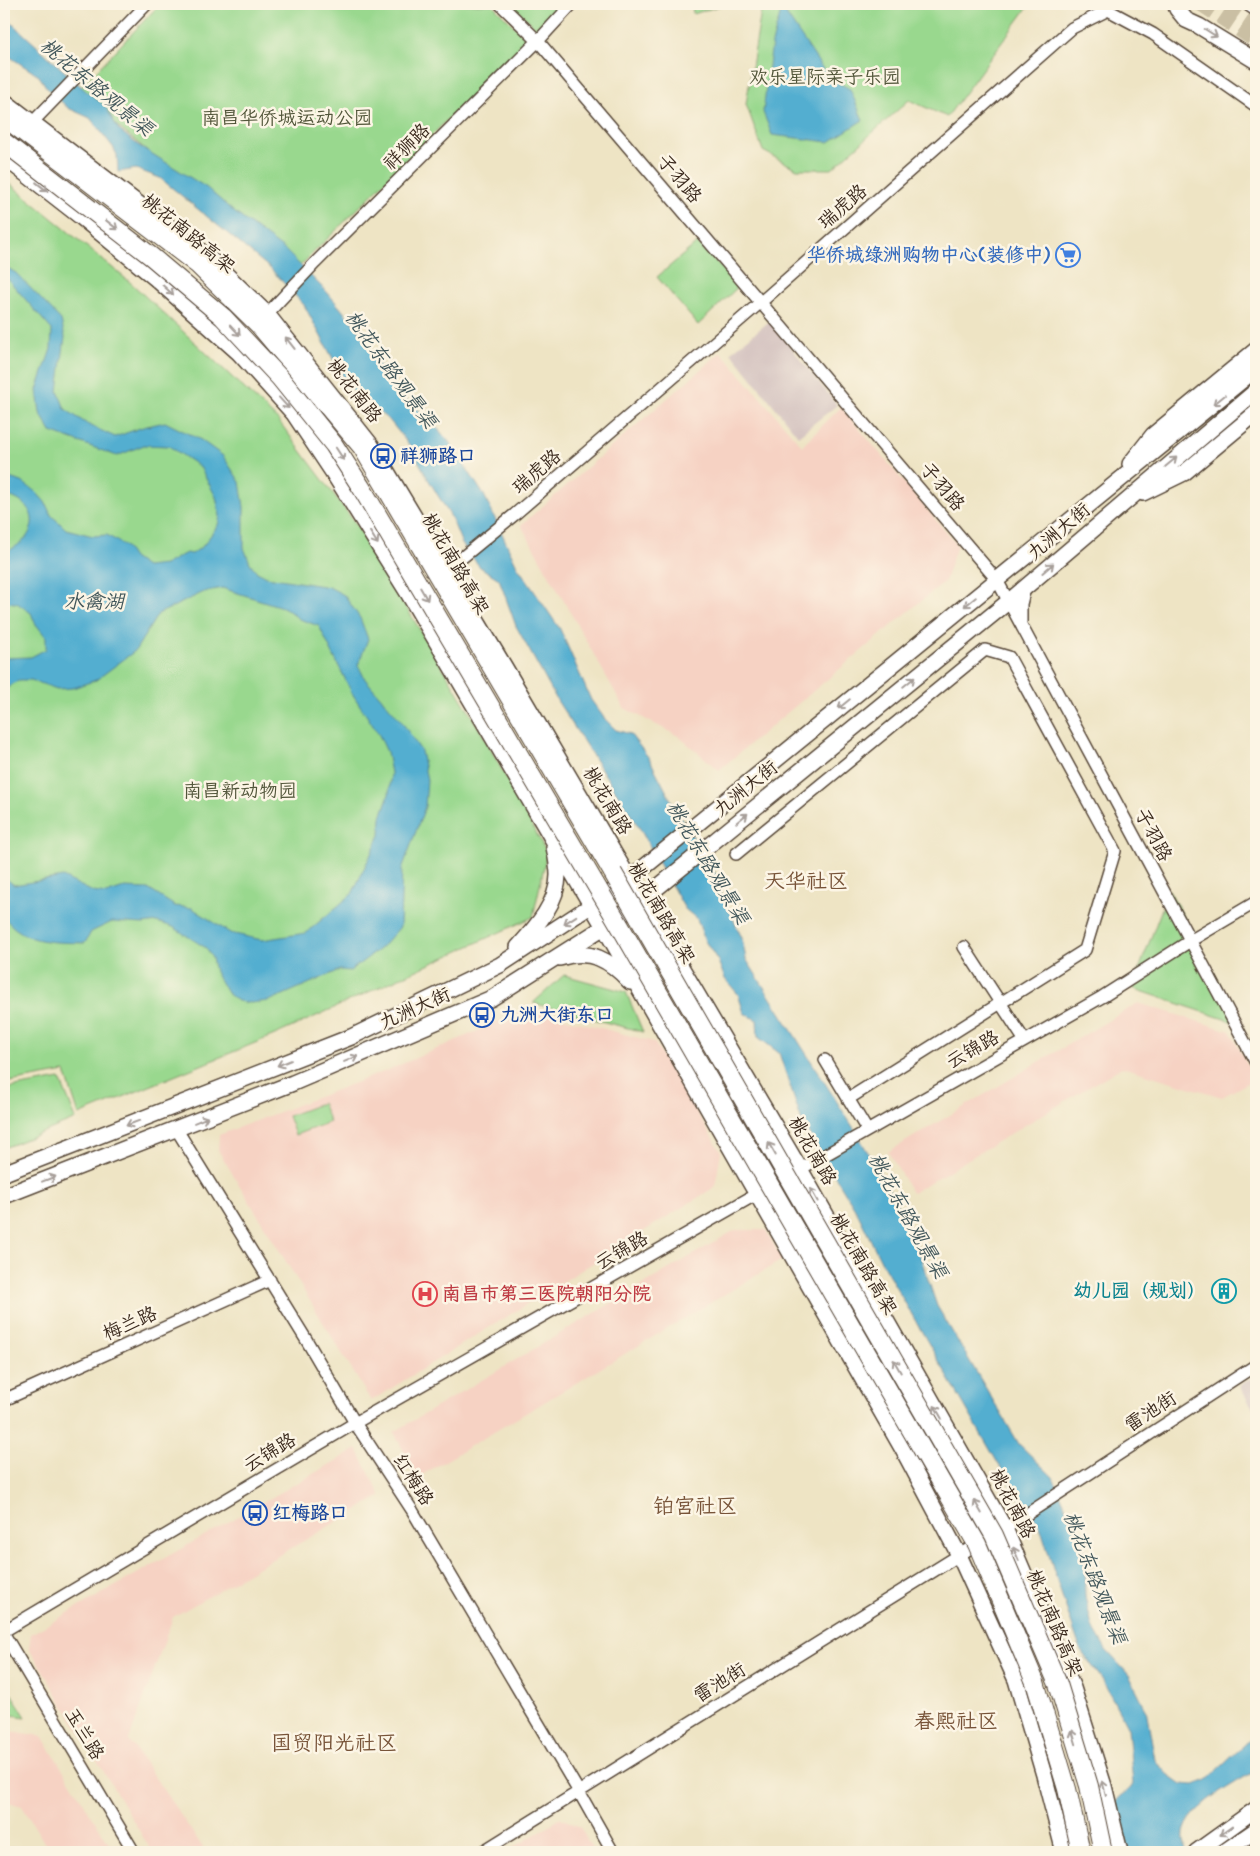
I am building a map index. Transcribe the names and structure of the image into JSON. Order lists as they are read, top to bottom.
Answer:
{
  "streets": {
    "highway": ["桃花南路高架"],
    "main road": ["桃花南路", "九洲大街"],
    "street": [
      "祥狮路",
      "子羽路",
      "瑞虎路",
      "云锦路",
      "梅兰路",
      "雷池街",
      "红梅路",
      "玉兰路"
    ]
  },
  "crossings": [
    ["祥狮路", "子羽路"],
    ["祥狮路", "桃花南路"],
    ["子羽路", "瑞虎路"],
    ["子羽路", "九洲大街"],
    ["子羽路", "云锦路"],
    ["瑞虎路", "桃花南路"],
    ["桃花南路高架", "桃花南路"],
    ["桃花南路高架", "雷池街"],
    ["桃花南路", "九洲大街"],
    ["桃花南路", "云锦路"],
    ["桃花南路", "雷池街"],
    ["九洲大街", "红梅路"],
    ["云锦路", "红梅路"],
    ["云锦路", "玉兰路"],
    ["梅兰路", "红梅路"],
    ["雷池街", "红梅路"]
  ],
  "districts": [
    "天华社区",
    "铂宫社区",
    "春熙社区",
    "国贸阳光社区"
  ],
  "water": ["桃花东路观景渠", "水禽湖"],
  "parks": ["欢乐星际亲子乐园", "南昌华侨城运动公园", "南昌新动物园"],
  "places": {
    "supermarket": ["华侨城绿洲购物中心(装修中)"],
    "bus stop": ["祥狮路口", "九洲大街东口", "红梅路口"],
    "building": ["幼儿园（规划）"],
    "hospital": ["南昌市第三医院朝阳分院"]
  }
}
